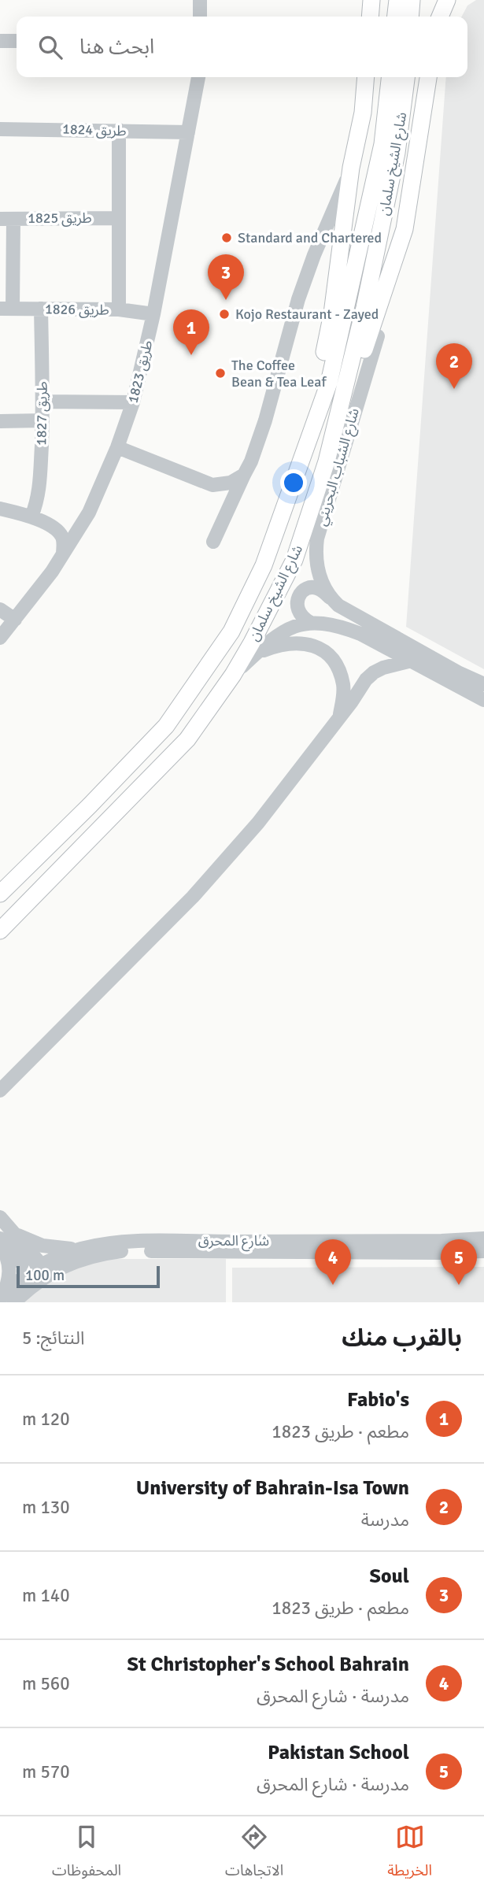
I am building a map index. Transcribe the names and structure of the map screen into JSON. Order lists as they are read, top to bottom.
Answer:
{
  "streets": {
    "main road": ["شارع الشيخ سلمان"],
    "street": [
      "طريق 1824",
      "طريق 1825",
      "طريق 1826",
      "طريق 1823",
      "طريق 1827",
      "شارع الشباب البحريني",
      "شارع المحرق"
    ]
  },
  "crossings": [
    ["طريق 1824", "طريق 1823"],
    ["طريق 1826", "طريق 1823"],
    ["طريق 1826", "طريق 1827"]
  ],
  "places": ["Standard and Chartered", "Kojo Restaurant - Zayed", "The Coffee Bean & Tea Leaf"],
  "scale_bar": "100 m",
  "page": {
    "search": "ابحث هنا",
    "pins": [
      "3",
      "1",
      "2",
      "4",
      "5"
    ],
    "scale": "100 m",
    "heading": ["بالقرب منك", "النتائج: 5"],
    "list": [
      {
        "mark": "1",
        "name": "Fabio's",
        "note": "مطعم · طريق 1823",
        "value": "120 m"
      },
      {
        "mark": "2",
        "name": "University of Bahrain-Isa Town",
        "note": "مدرسة",
        "value": "130 m"
      },
      {
        "mark": "3",
        "name": "Soul",
        "note": "مطعم · طريق 1823",
        "value": "140 m"
      },
      {
        "mark": "4",
        "name": "St Christopher's School Bahrain",
        "note": "مدرسة · شارع المحرق",
        "value": "560 m"
      },
      {
        "mark": "5",
        "name": "Pakistan School",
        "note": "مدرسة · شارع المحرق",
        "value": "570 m"
      }
    ],
    "nav": ["الخريطة", "الاتجاهات", "المحفوظات"]
  }
}
